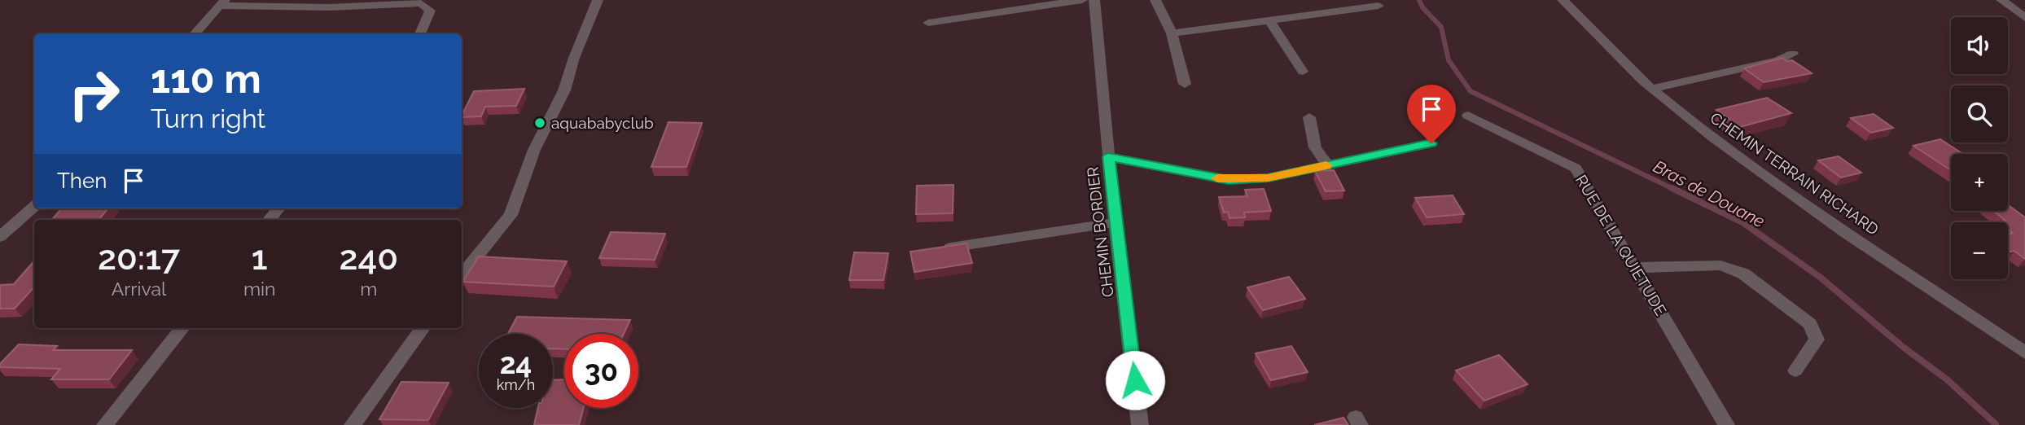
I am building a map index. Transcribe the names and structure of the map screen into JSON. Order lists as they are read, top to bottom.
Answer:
{
  "streets": {
    "street": ["CHEMIN TERRAIN RICHARD", "CHEMIN BORDIER", "RUE DE LA QUIETUDE"]
  },
  "water": ["Bras de Douane"],
  "places": ["aquababyclub"],
  "page": {
    "map_buttons": ["+", "−"],
    "turn": ["110 m", "Turn right"],
    "then": "Then",
    "eta": [
      "20:17",
      "Arrival",
      "1",
      "min",
      "240",
      "m"
    ],
    "speed": "24 km/h",
    "limit": "30"
  }
}
